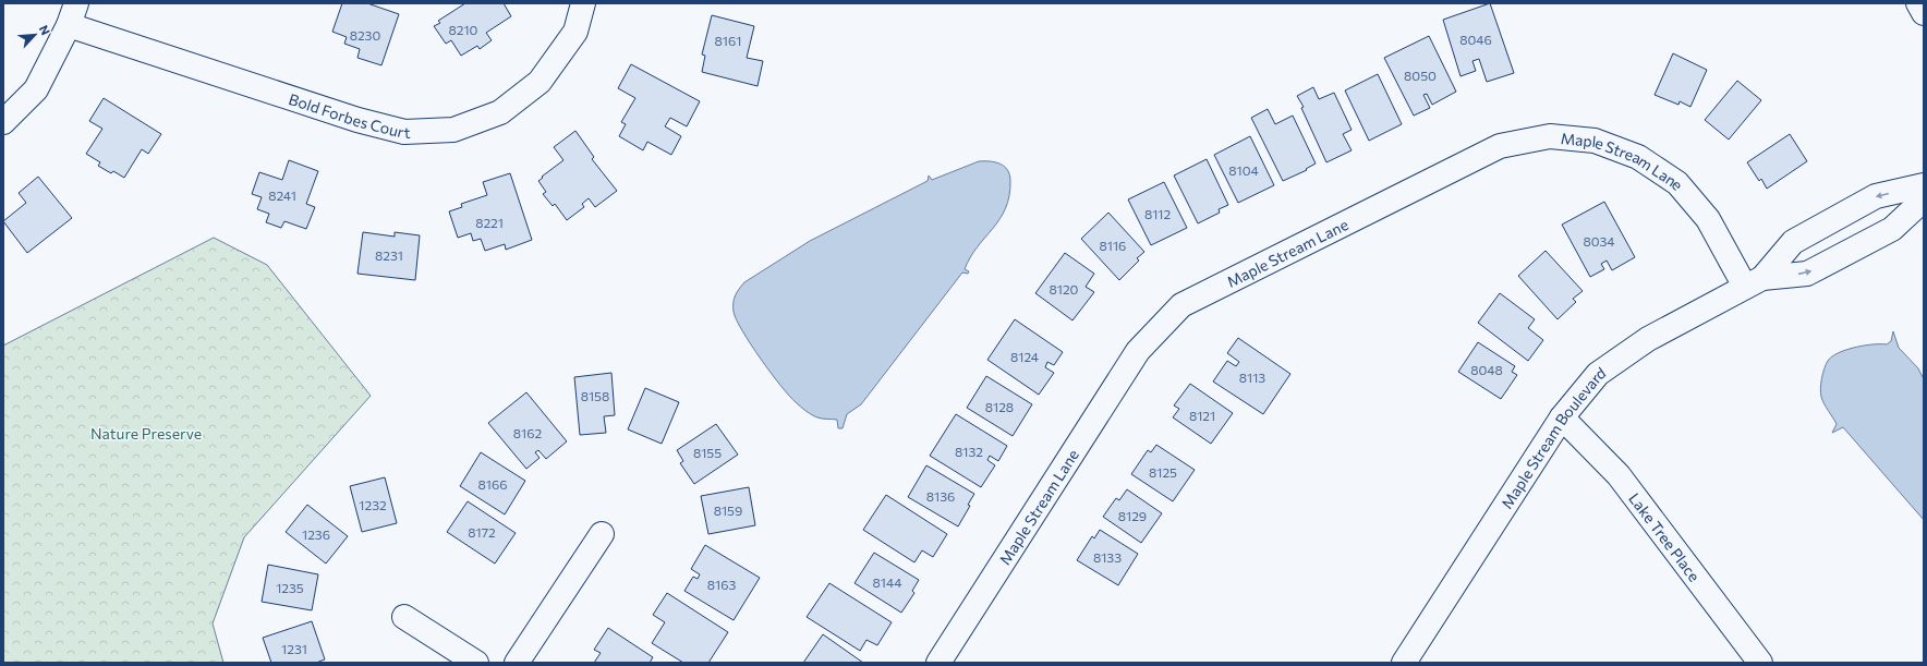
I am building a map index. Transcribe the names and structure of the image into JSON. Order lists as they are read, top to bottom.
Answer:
{
  "streets": {
    "street": [
      "Bold Forbes Court",
      "Maple Stream Lane",
      "Maple Stream Boulevard",
      "Lake Tree Place"
    ]
  },
  "crossings": [
    ["Maple Stream Lane", "Maple Stream Boulevard"],
    ["Maple Stream Boulevard", "Lake Tree Place"]
  ],
  "parks": ["Nature Preserve"],
  "house_numbers": [
    "8210",
    "8230",
    "8046",
    "8161",
    "8050",
    "8104",
    "8241",
    "8112",
    "8221",
    "8034",
    "8116",
    "8231",
    "8120",
    "8124",
    "8048",
    "8113",
    "8158",
    "8128",
    "8121",
    "8162",
    "8132",
    "8155",
    "8125",
    "8166",
    "8136",
    "1232",
    "8159",
    "8129",
    "8172",
    "1236",
    "8133",
    "8144",
    "8163",
    "1235",
    "1231"
  ],
  "north": "top right"
}
